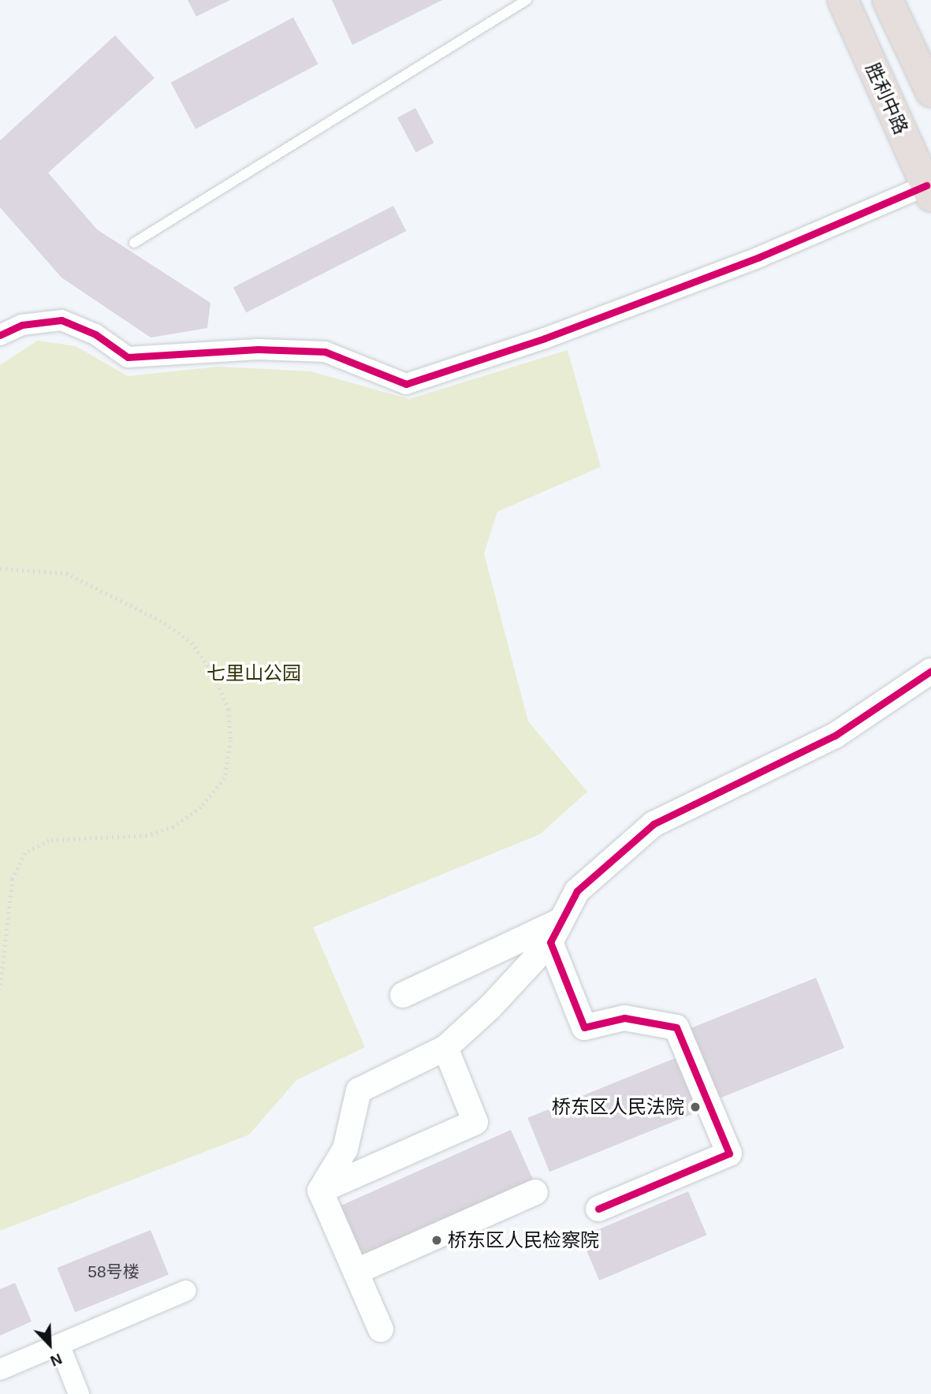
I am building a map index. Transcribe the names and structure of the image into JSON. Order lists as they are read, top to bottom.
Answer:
{
  "streets": {
    "highway": ["胜利中路"]
  },
  "parks": ["七里山公园"],
  "places": ["桥东区人民法院", "桥东区人民检察院"],
  "house_numbers": ["58号楼"],
  "north": "bottom right"
}
